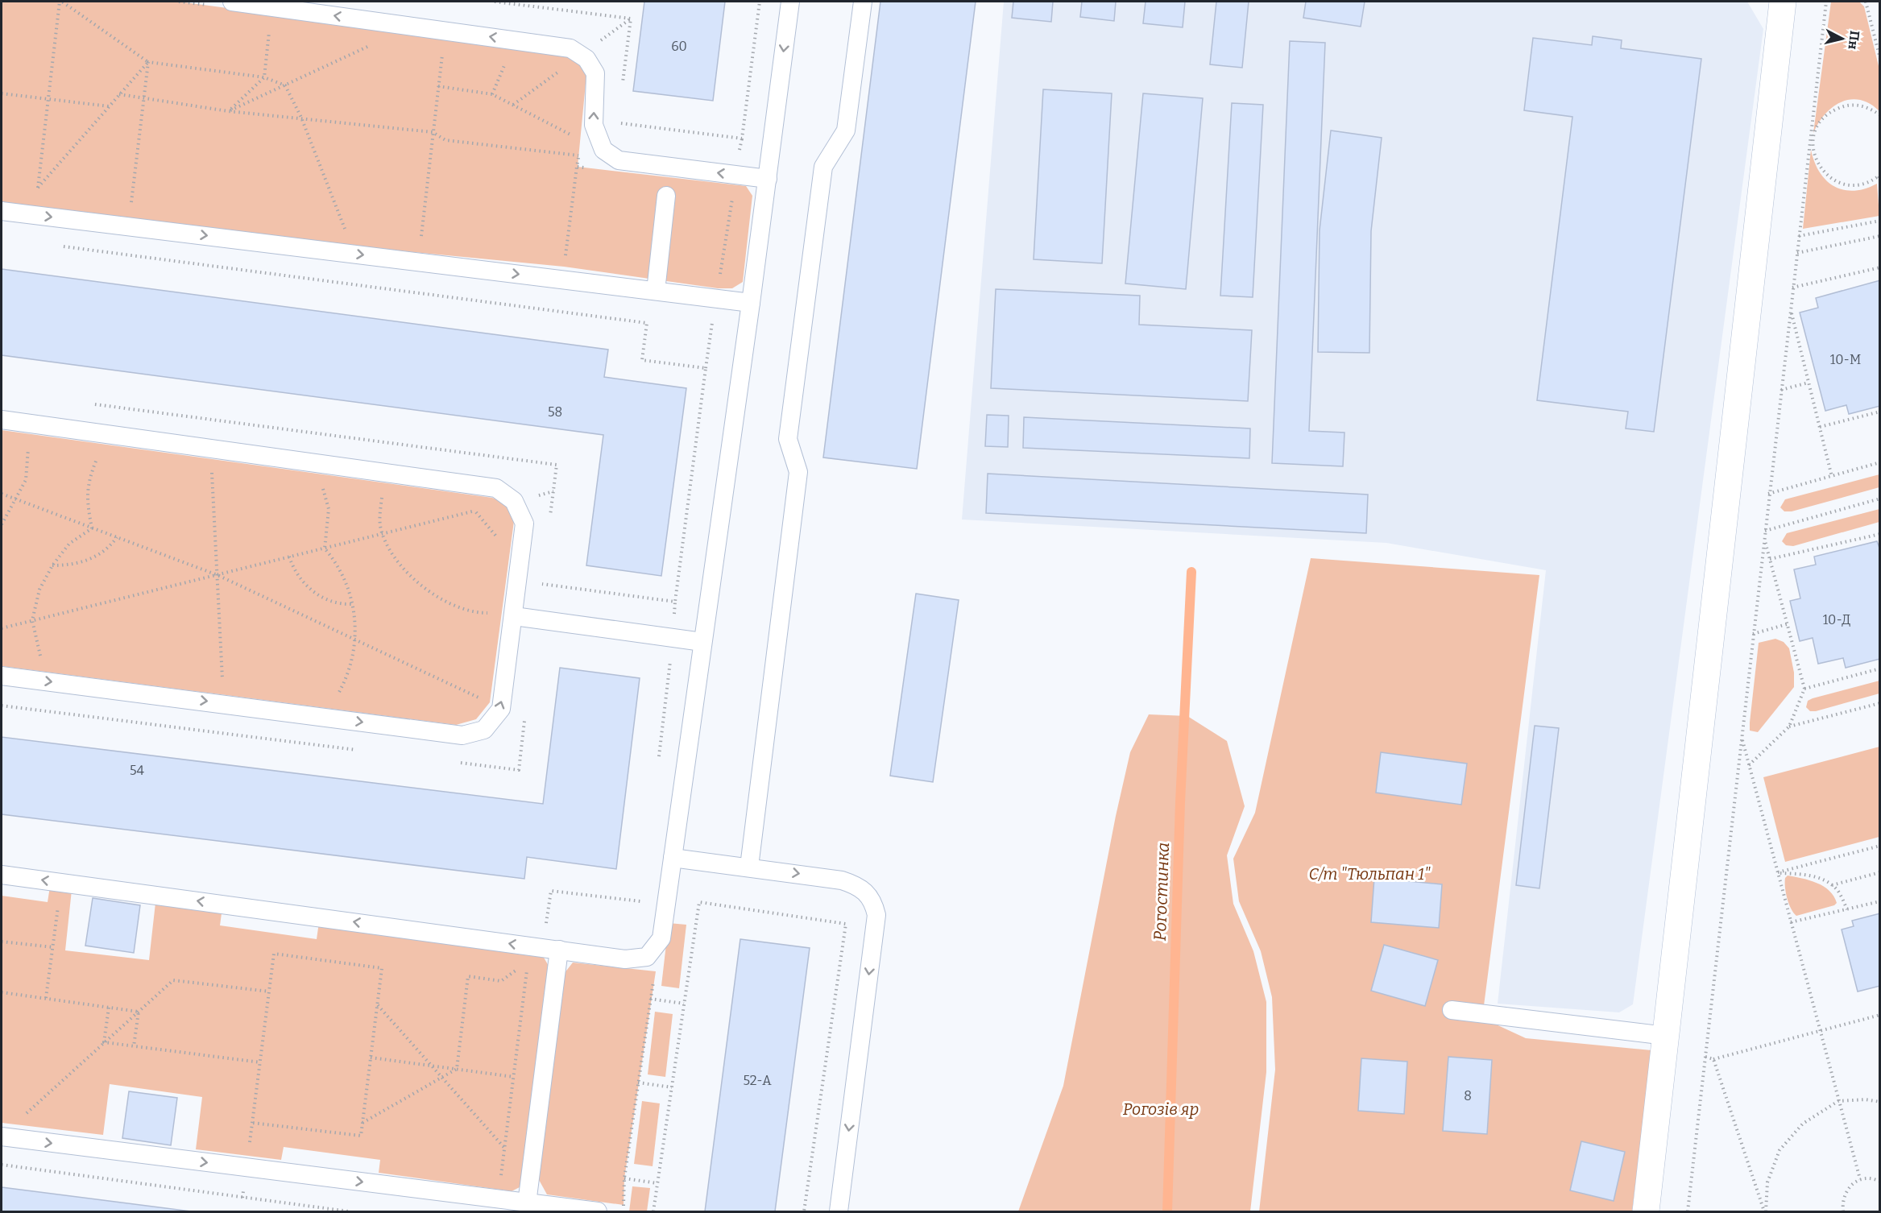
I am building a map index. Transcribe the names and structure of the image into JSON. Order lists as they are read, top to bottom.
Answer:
{
  "water": ["Рогостинка"],
  "parks": ["С/т \"Тюльпан 1\"", "Рогозів яр"],
  "house_numbers": [
    "60",
    "10-М",
    "58",
    "10-Д",
    "54",
    "52-А",
    "8"
  ],
  "north": "right"
}
